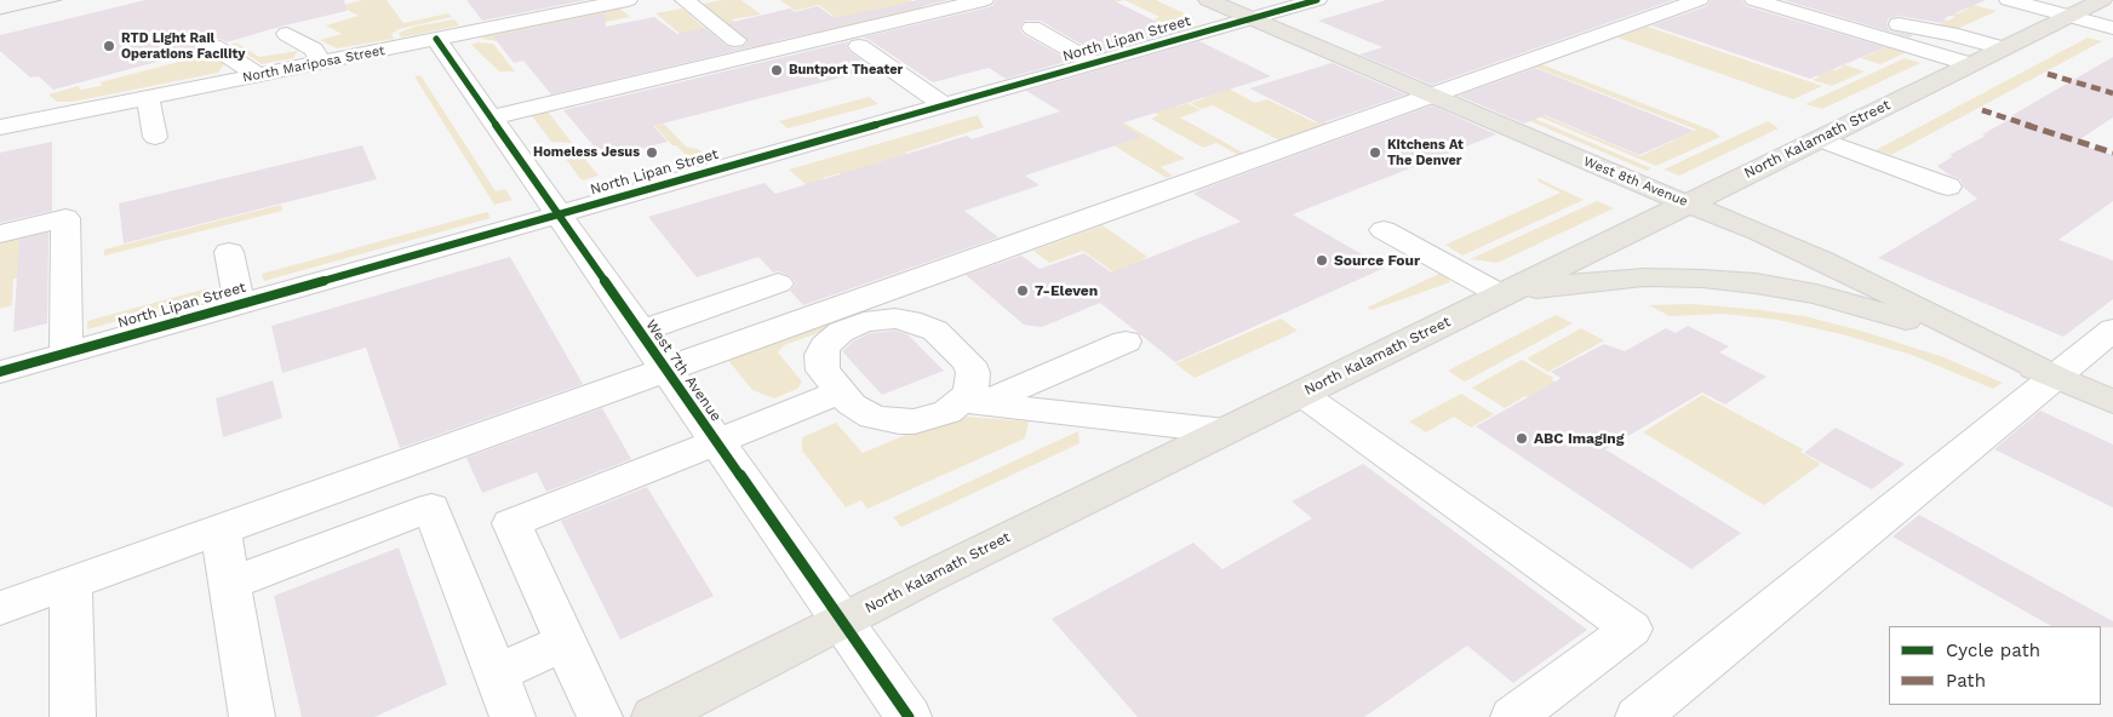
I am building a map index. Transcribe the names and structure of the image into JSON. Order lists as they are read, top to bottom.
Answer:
{
  "streets": {
    "main road": ["North Kalamath Street", "West 8th Avenue"],
    "street": ["North Lipan Street", "North Mariposa Street", "West 7th Avenue"]
  },
  "crossings": [
    ["North Lipan Street", "West 8th Avenue"],
    ["North Lipan Street", "West 7th Avenue"],
    ["North Mariposa Street", "West 7th Avenue"],
    ["North Kalamath Street", "West 8th Avenue"],
    ["North Kalamath Street", "West 7th Avenue"]
  ],
  "places": [
    "RTD Light Rail Operations Facility",
    "Buntport Theater",
    "Homeless Jesus",
    "Kitchens At The Denver",
    "Source Four",
    "7-Eleven",
    "ABC Imaging"
  ],
  "legend": ["Cycle path", "Path"]
}
